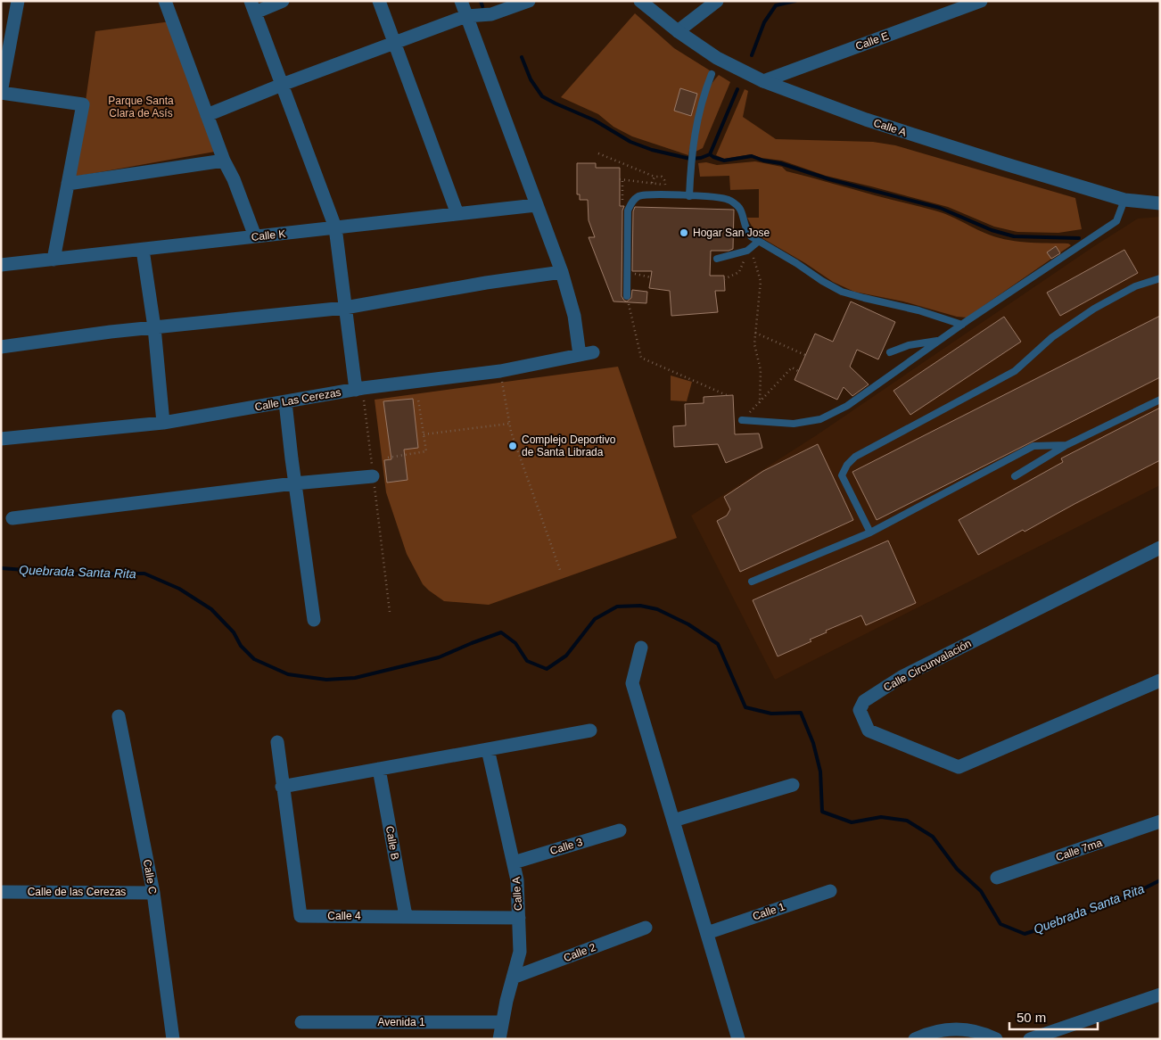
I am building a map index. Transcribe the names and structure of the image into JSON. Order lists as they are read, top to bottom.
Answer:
{
  "streets": {
    "street": [
      "Calle E",
      "Calle A",
      "Calle K",
      "Calle Las Cerezas",
      "Calle Circunvalación",
      "Calle B",
      "Calle 3",
      "Calle 7ma",
      "Calle C",
      "Calle de las Cerezas",
      "Calle 1",
      "Calle 4",
      "Calle 2",
      "Avenida 1"
    ]
  },
  "crossings": [
    ["Calle E", "Calle A"],
    ["Calle A", "Calle 3"],
    ["Calle A", "Calle 4"],
    ["Calle A", "Calle 2"],
    ["Calle A", "Avenida 1"],
    ["Calle B", "Calle 4"],
    ["Calle C", "Calle de las Cerezas"]
  ],
  "water": ["Quebrada Santa Rita"],
  "parks": ["Parque Santa Clara de Asís"],
  "places": ["Hogar San Jose", "Complejo Deportivo de Santa Librada"],
  "scale_bar": "50 m"
}
